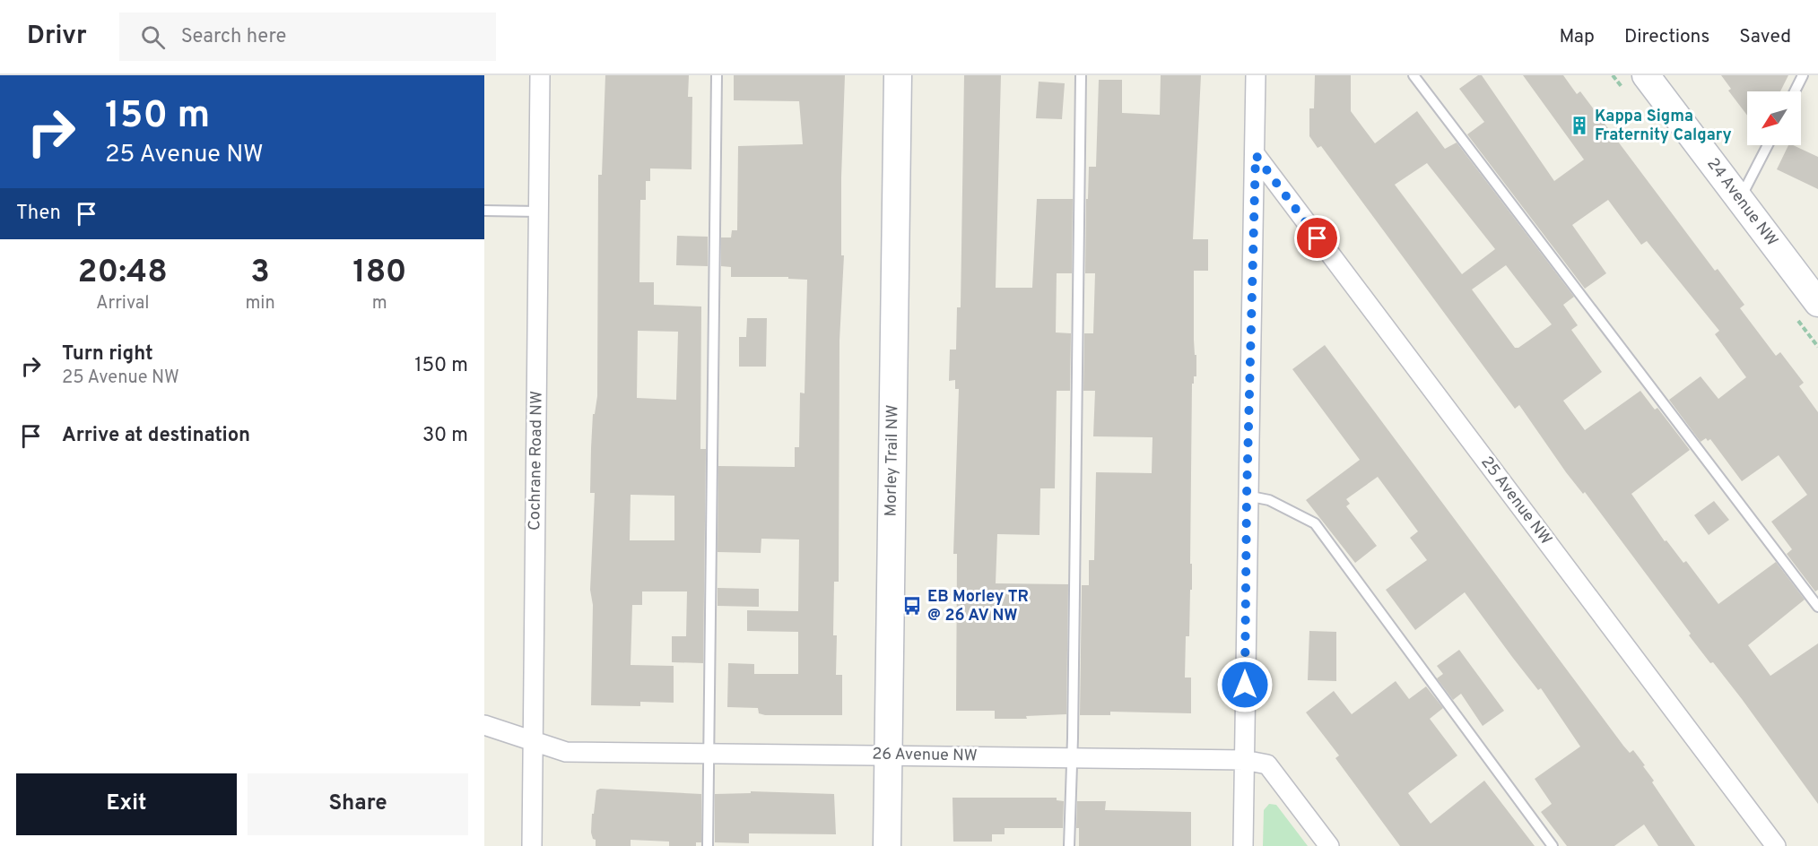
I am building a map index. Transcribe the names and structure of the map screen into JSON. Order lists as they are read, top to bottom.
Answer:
{
  "streets": {
    "street": [
      "24 Avenue NW",
      "Cochrane Road NW",
      "Morley Trail NW",
      "25 Avenue NW",
      "26 Avenue NW"
    ]
  },
  "crossings": [
    ["Cochrane Road NW", "26 Avenue NW"],
    ["Morley Trail NW", "26 Avenue NW"]
  ],
  "places": {
    "building": ["Kappa Sigma Fraternity Calgary"],
    "bus stop": ["EB Morley TR @ 26 AV NW"]
  },
  "north": "bottom left",
  "page": {
    "header": "Drivr",
    "search": "Search here",
    "nav": ["Map", "Directions", "Saved"],
    "turn": ["150 m", "25 Avenue NW"],
    "then": "Then",
    "eta": [
      "20:48",
      "Arrival",
      "3",
      "min",
      "180",
      "m"
    ],
    "list": [
      {
        "name": "Turn right",
        "note": "25 Avenue NW",
        "value": "150 m"
      },
      {
        "name": "Arrive at destination",
        "value": "30 m"
      }
    ],
    "buttons": ["Exit", "Share"]
  }
}
